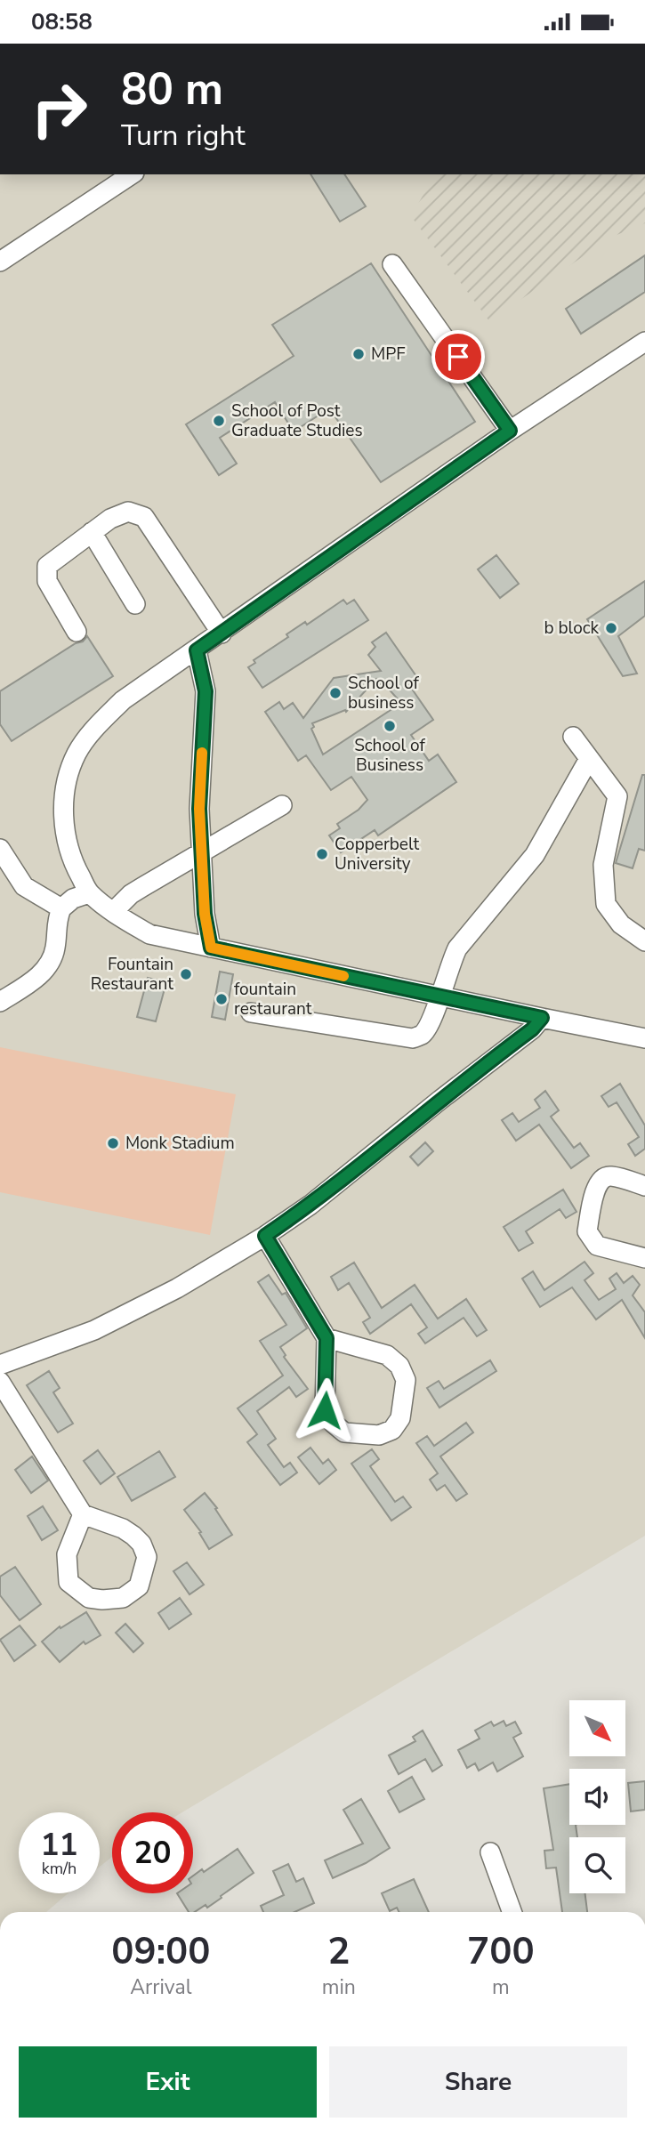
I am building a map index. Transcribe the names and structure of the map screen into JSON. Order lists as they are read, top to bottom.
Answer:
{
  "places": [
    "MPF",
    "School of Post Graduate Studies",
    "b block",
    "School of business",
    "School of Business",
    "Copperbelt University",
    "Fountain Restaurant",
    "fountain restaurant",
    "Monk Stadium"
  ],
  "north": "bottom right",
  "page": {
    "status": "08:58",
    "turn": ["80 m", "Turn right"],
    "speed": "11 km/h",
    "limit": "20",
    "eta": [
      "09:00",
      "Arrival",
      "2",
      "min",
      "700",
      "m"
    ],
    "buttons": ["Exit", "Share"]
  }
}
